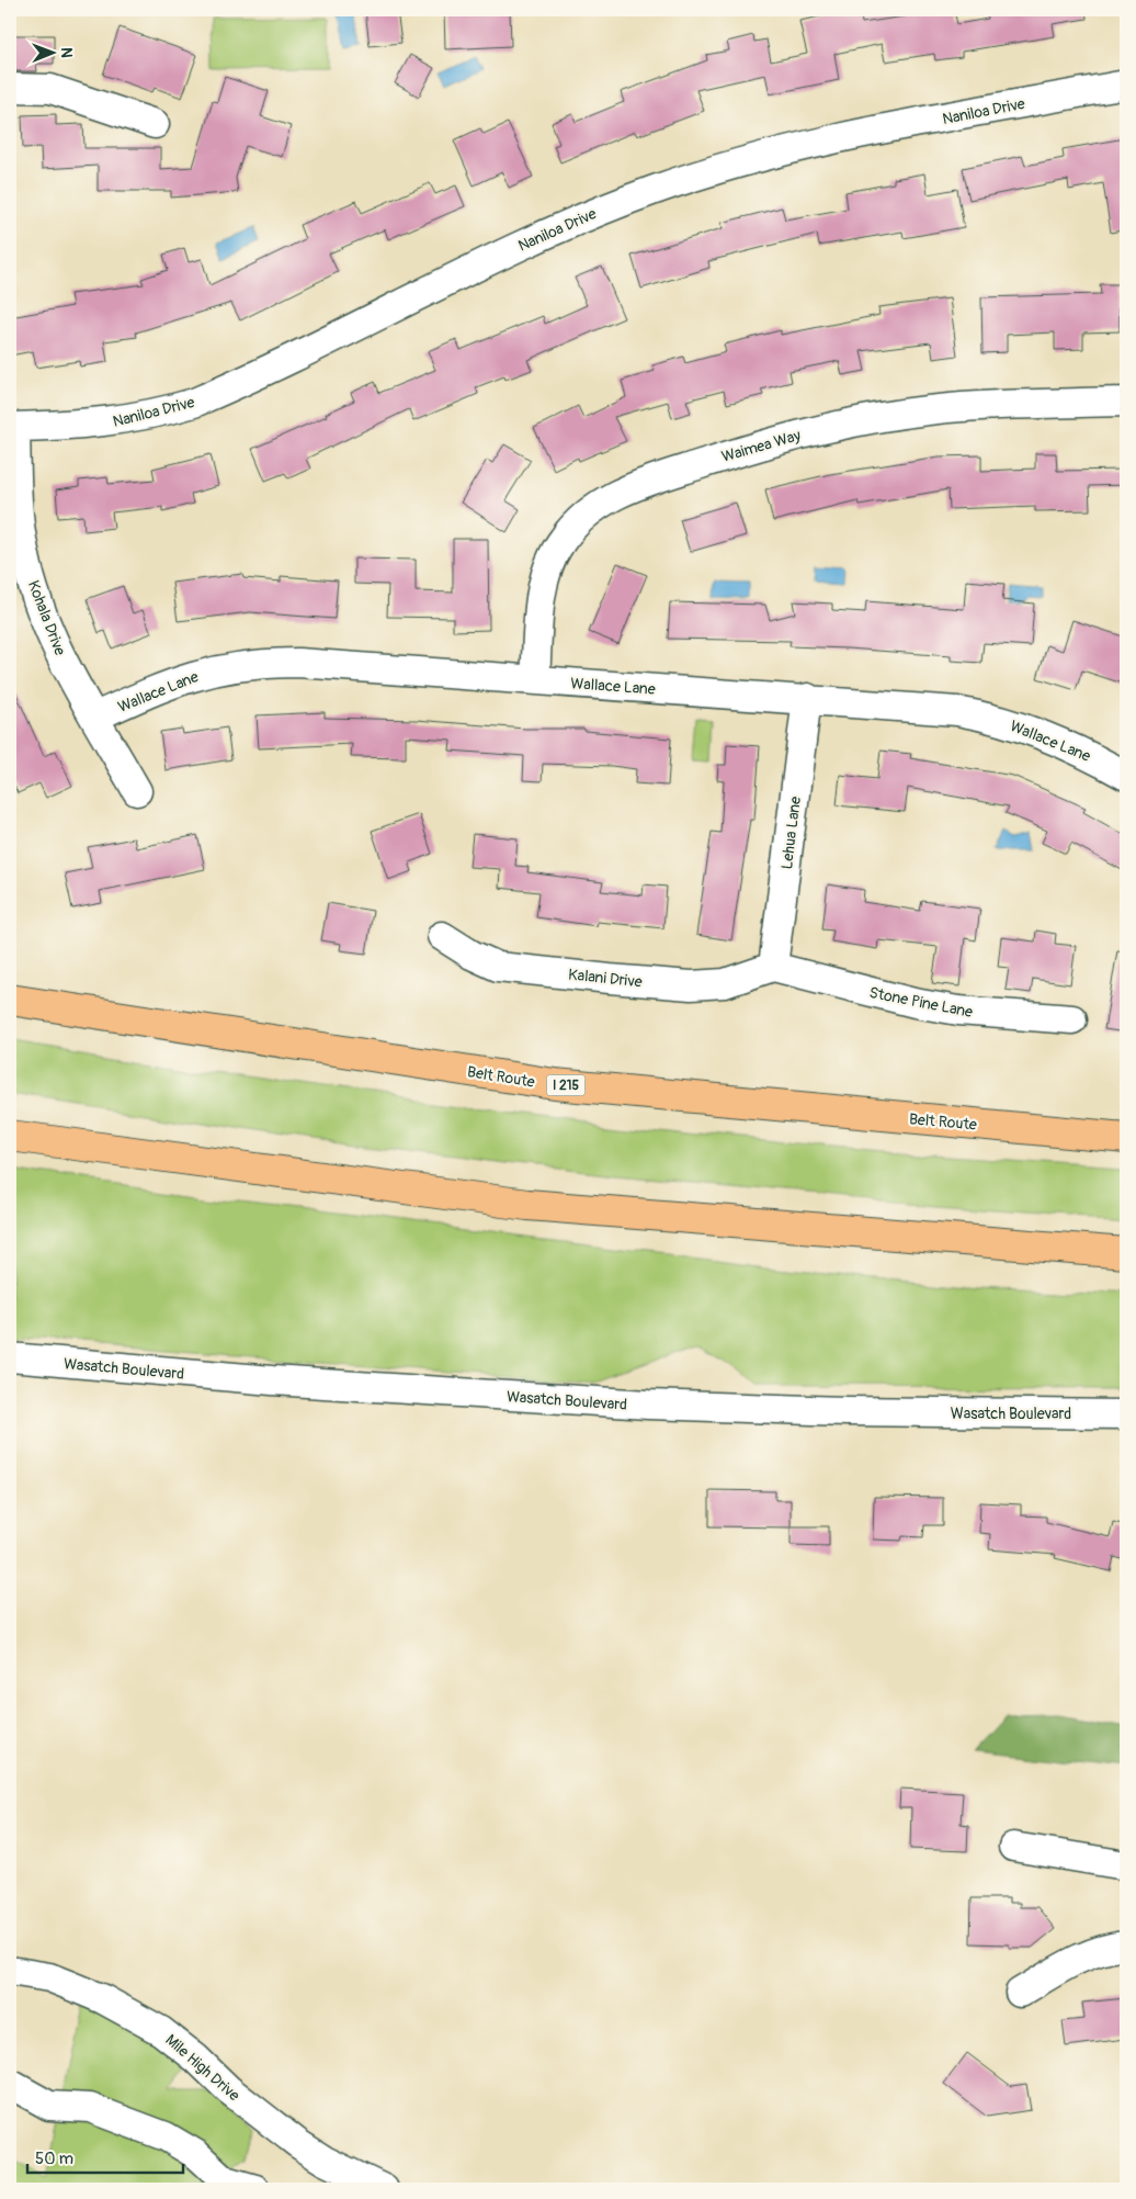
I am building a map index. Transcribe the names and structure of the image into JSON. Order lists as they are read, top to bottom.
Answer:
{
  "streets": {
    "highway": ["Belt Route", "I 215"],
    "street": [
      "Naniloa Drive",
      "Waimea Way",
      "Kohala Drive",
      "Wallace Lane",
      "Lehua Lane",
      "Kalani Drive",
      "Stone Pine Lane",
      "Wasatch Boulevard",
      "Mile High Drive"
    ]
  },
  "crossings": [
    ["Naniloa Drive", "Kohala Drive"],
    ["Waimea Way", "Wallace Lane"],
    ["Kohala Drive", "Wallace Lane"],
    ["Wallace Lane", "Lehua Lane"],
    ["Lehua Lane", "Kalani Drive"],
    ["Lehua Lane", "Stone Pine Lane"],
    ["Kalani Drive", "Stone Pine Lane"]
  ],
  "scale_bar": "50 m",
  "north": "right"
}
